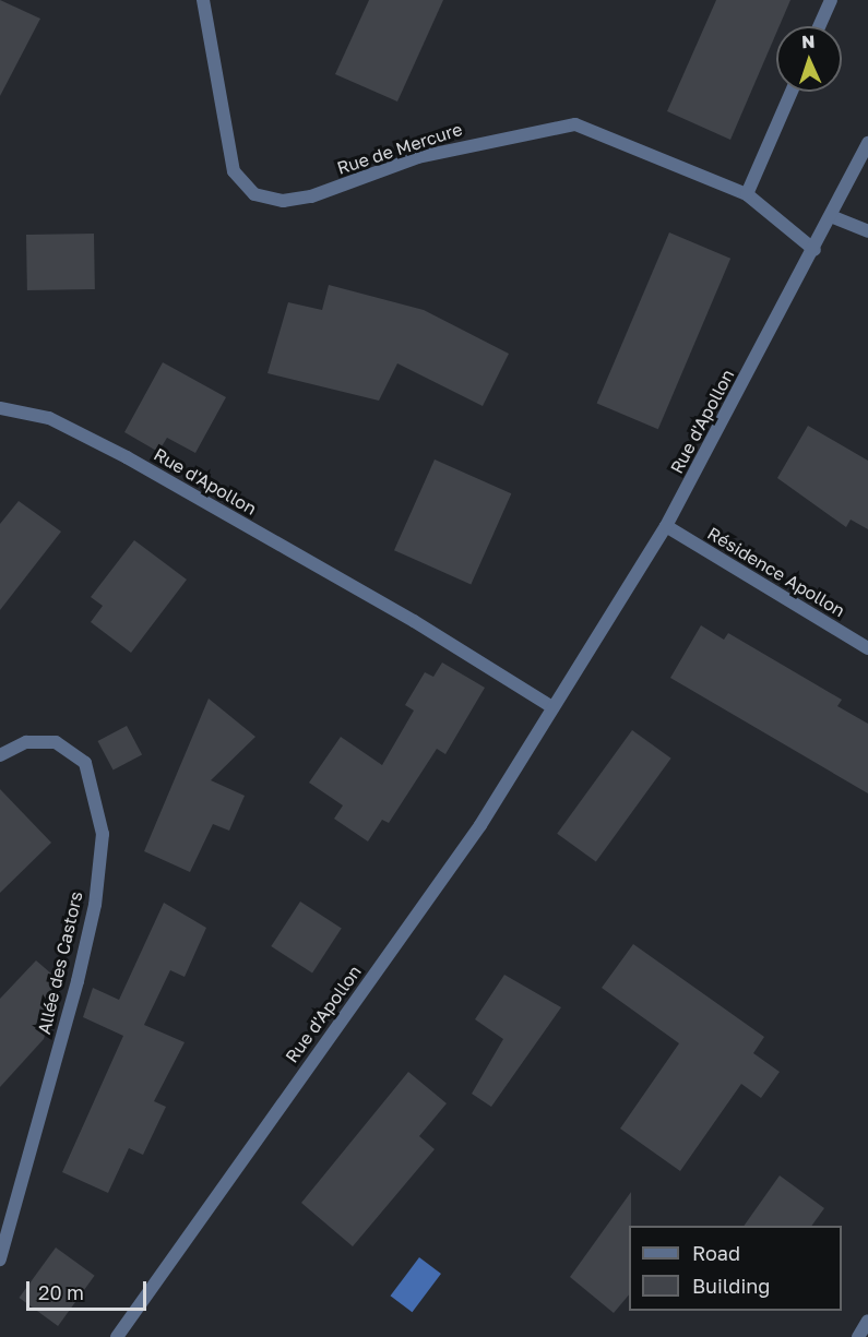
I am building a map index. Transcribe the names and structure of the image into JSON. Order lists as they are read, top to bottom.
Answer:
{
  "streets": {
    "street": [
      "Rue de Mercure",
      "Rue d'Apollon",
      "Résidence Apollon",
      "Allée des Castors"
    ]
  },
  "crossings": [
    ["Rue de Mercure", "Rue d'Apollon"],
    ["Rue d'Apollon", "Résidence Apollon"]
  ],
  "legend": ["Road", "Building"],
  "scale_bar": "20 m",
  "north": "top"
}
